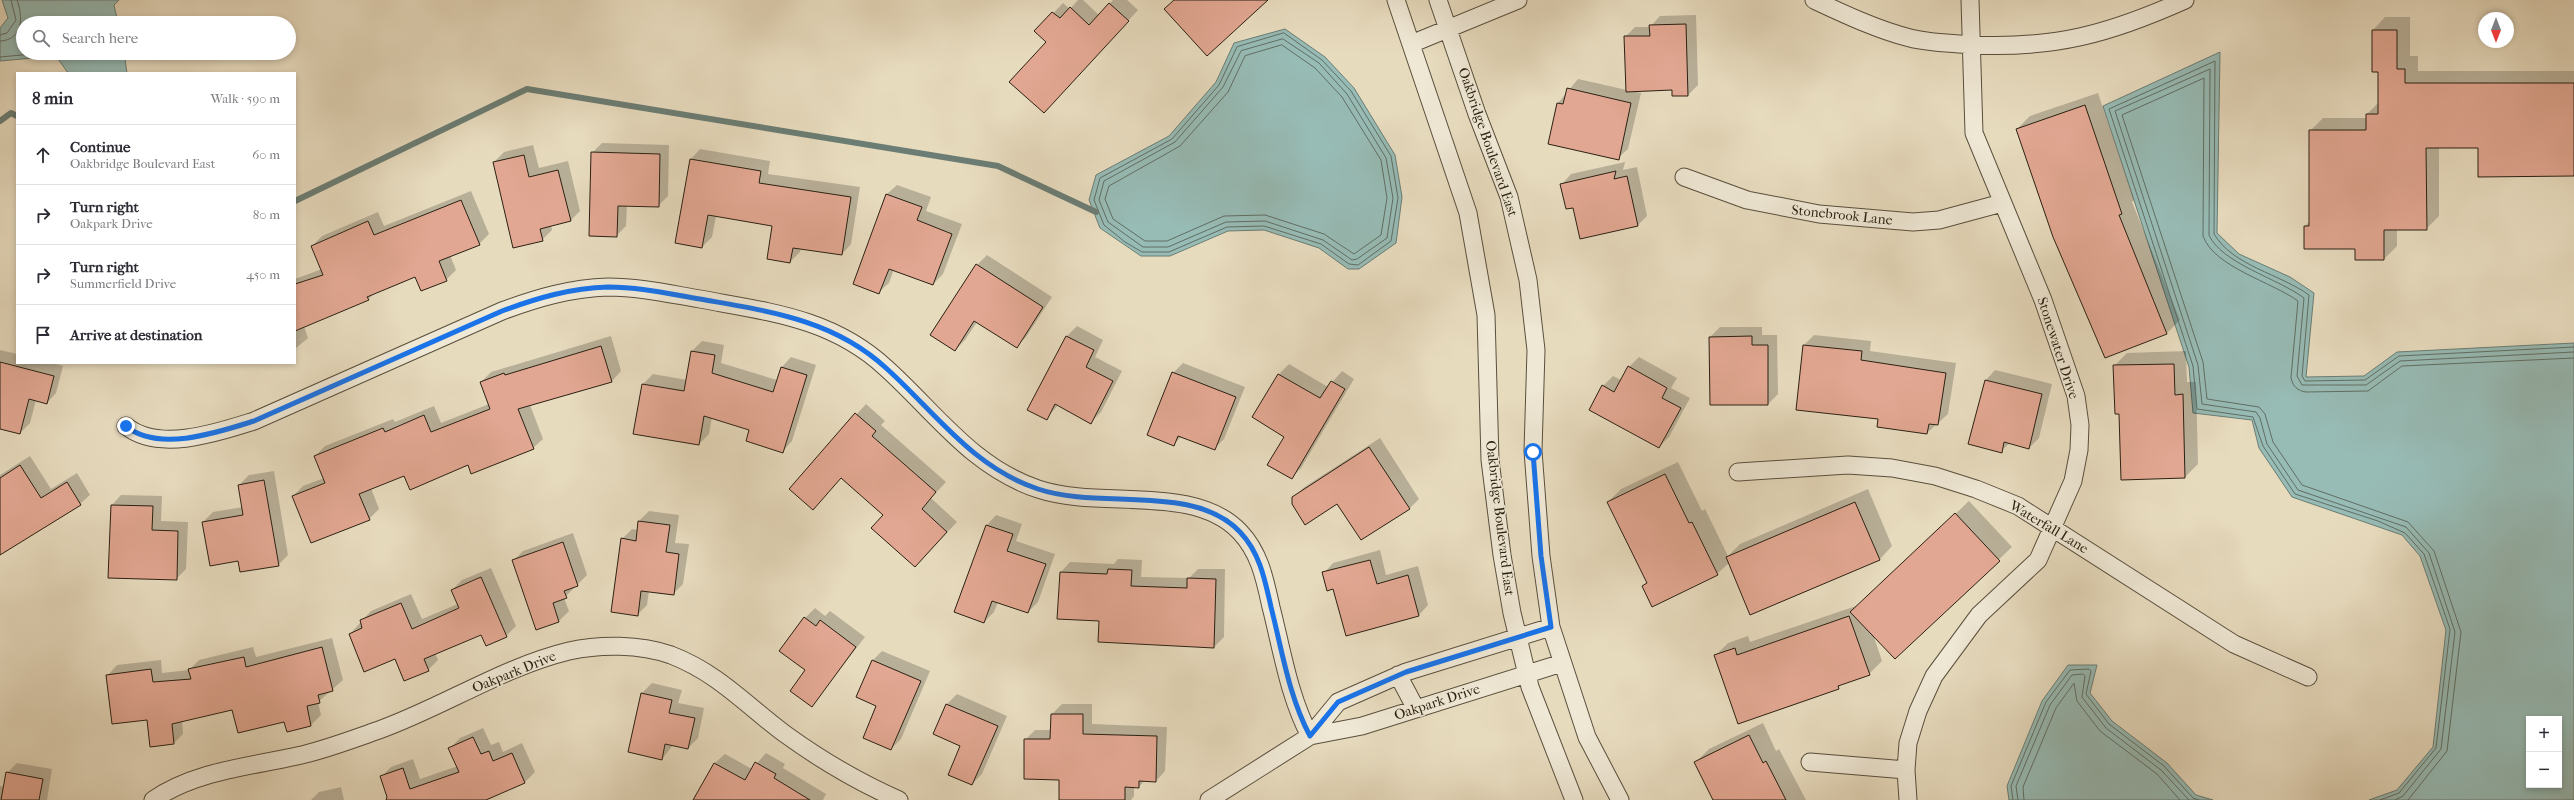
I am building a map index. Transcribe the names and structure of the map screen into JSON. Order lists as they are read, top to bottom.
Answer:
{
  "streets": {
    "street": [
      "Oakbridge Boulevard East",
      "Stonebrook Lane",
      "Stonewater Drive",
      "Waterfall Lane",
      "Oakpark Drive"
    ]
  },
  "crossings": [
    ["Oakbridge Boulevard East", "Oakpark Drive"],
    ["Stonebrook Lane", "Stonewater Drive"],
    ["Stonewater Drive", "Waterfall Lane"]
  ],
  "north": "bottom",
  "page": {
    "search": "Search here",
    "heading": ["8 min", "Walk · 590 m"],
    "list": [
      ["Continue", "Oakbridge Boulevard East", "60 m"],
      ["Turn right", "Oakpark Drive", "80 m"],
      ["Turn right", "Summerfield Drive", "450 m"],
      "Arrive at destination"
    ],
    "map_buttons": ["+", "−"]
  }
}
